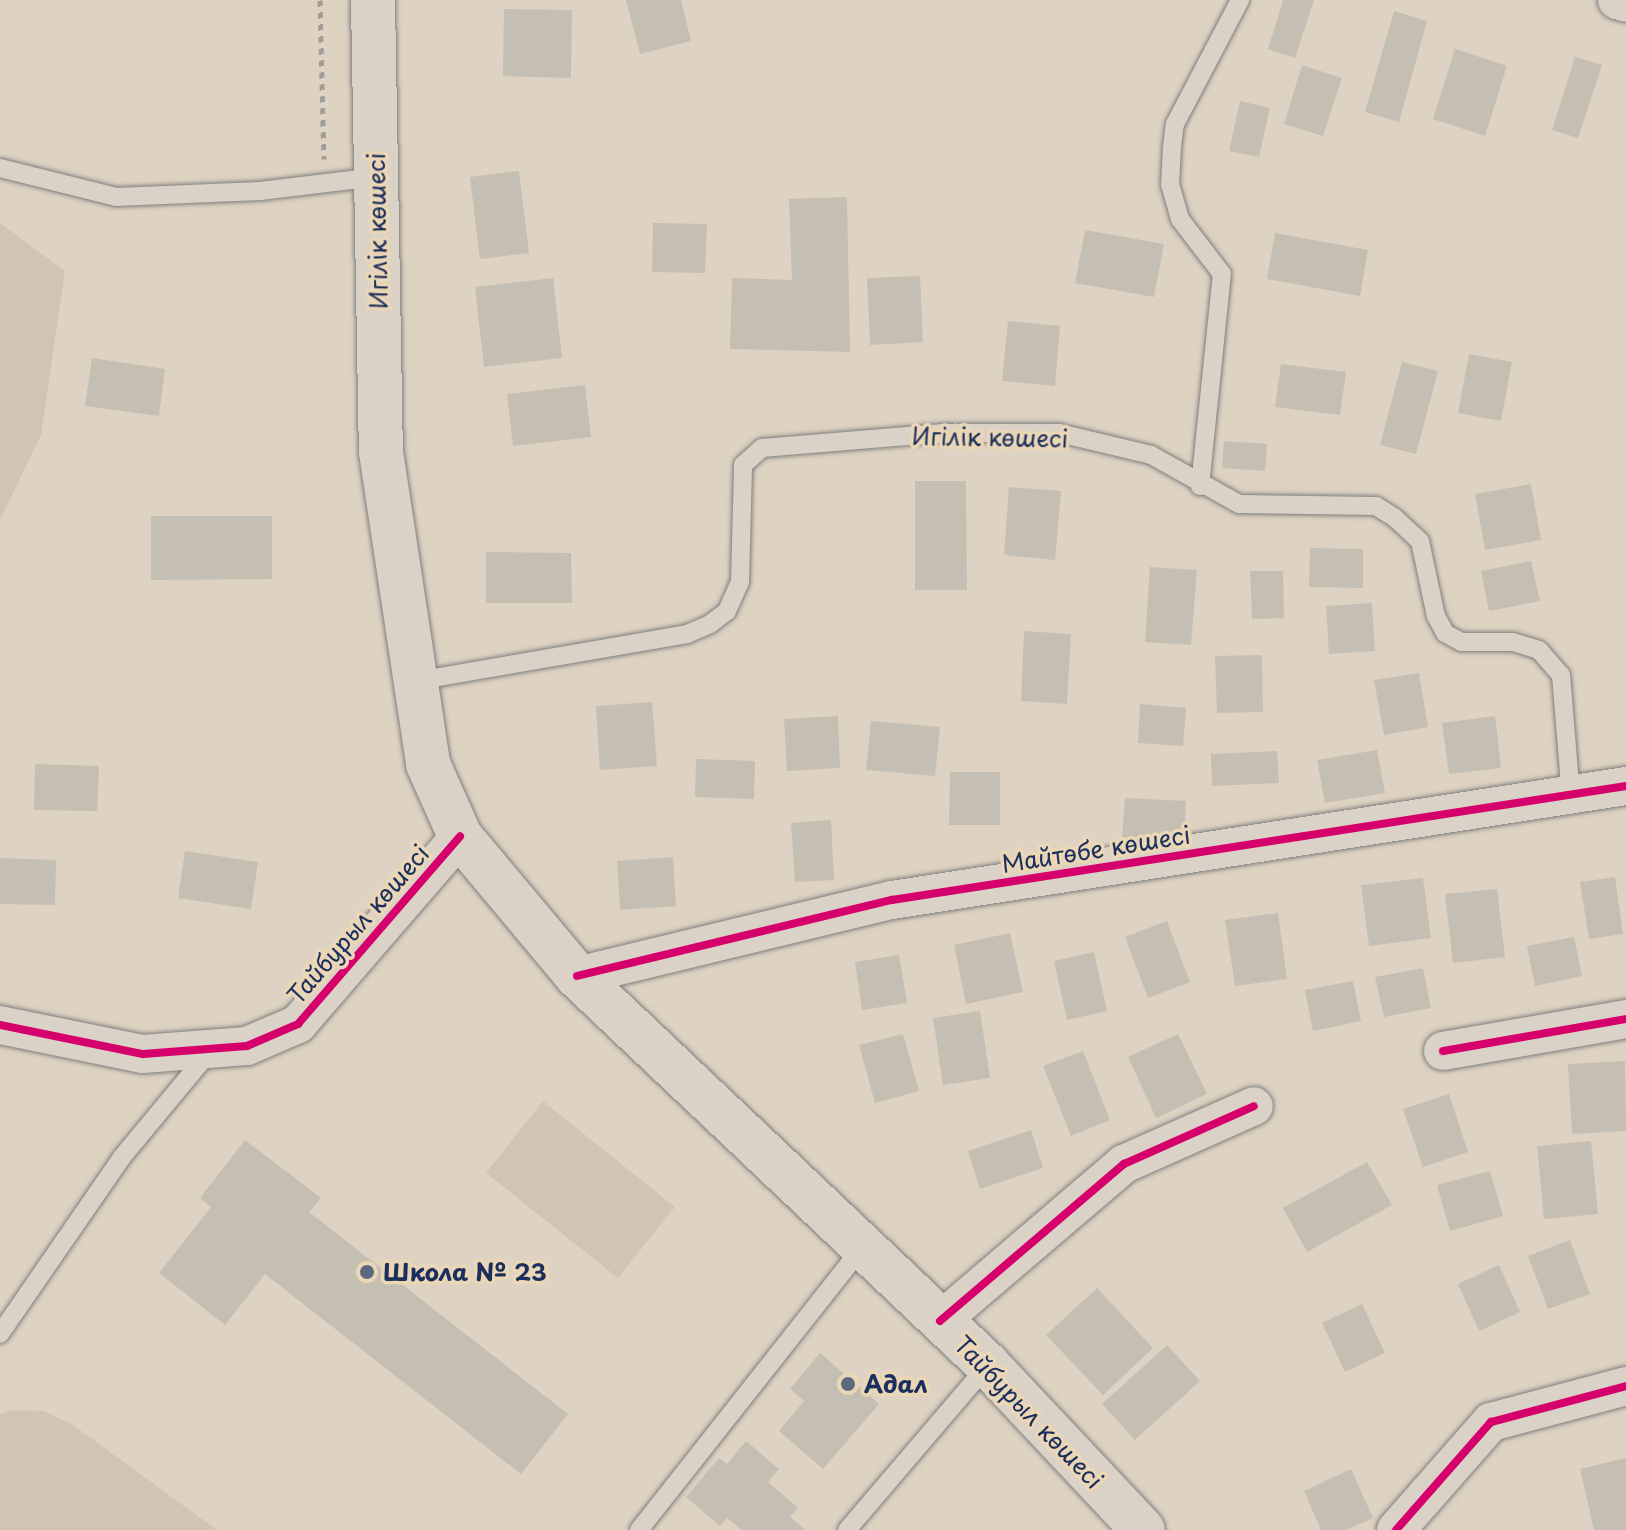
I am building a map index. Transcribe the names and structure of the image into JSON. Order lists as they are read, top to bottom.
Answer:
{
  "streets": {
    "main road": ["Игілік көшесі", "Тайбурыл көшесі"],
    "street": ["Майтөбе көшесі"]
  },
  "crossings": [
    ["Игілік көшесі", "Майтөбе көшесі"],
    ["Игілік көшесі", "Тайбурыл көшесі"],
    ["Майтөбе көшесі", "Тайбурыл көшесі"]
  ],
  "places": ["Школа № 23", "Адал"]
}
